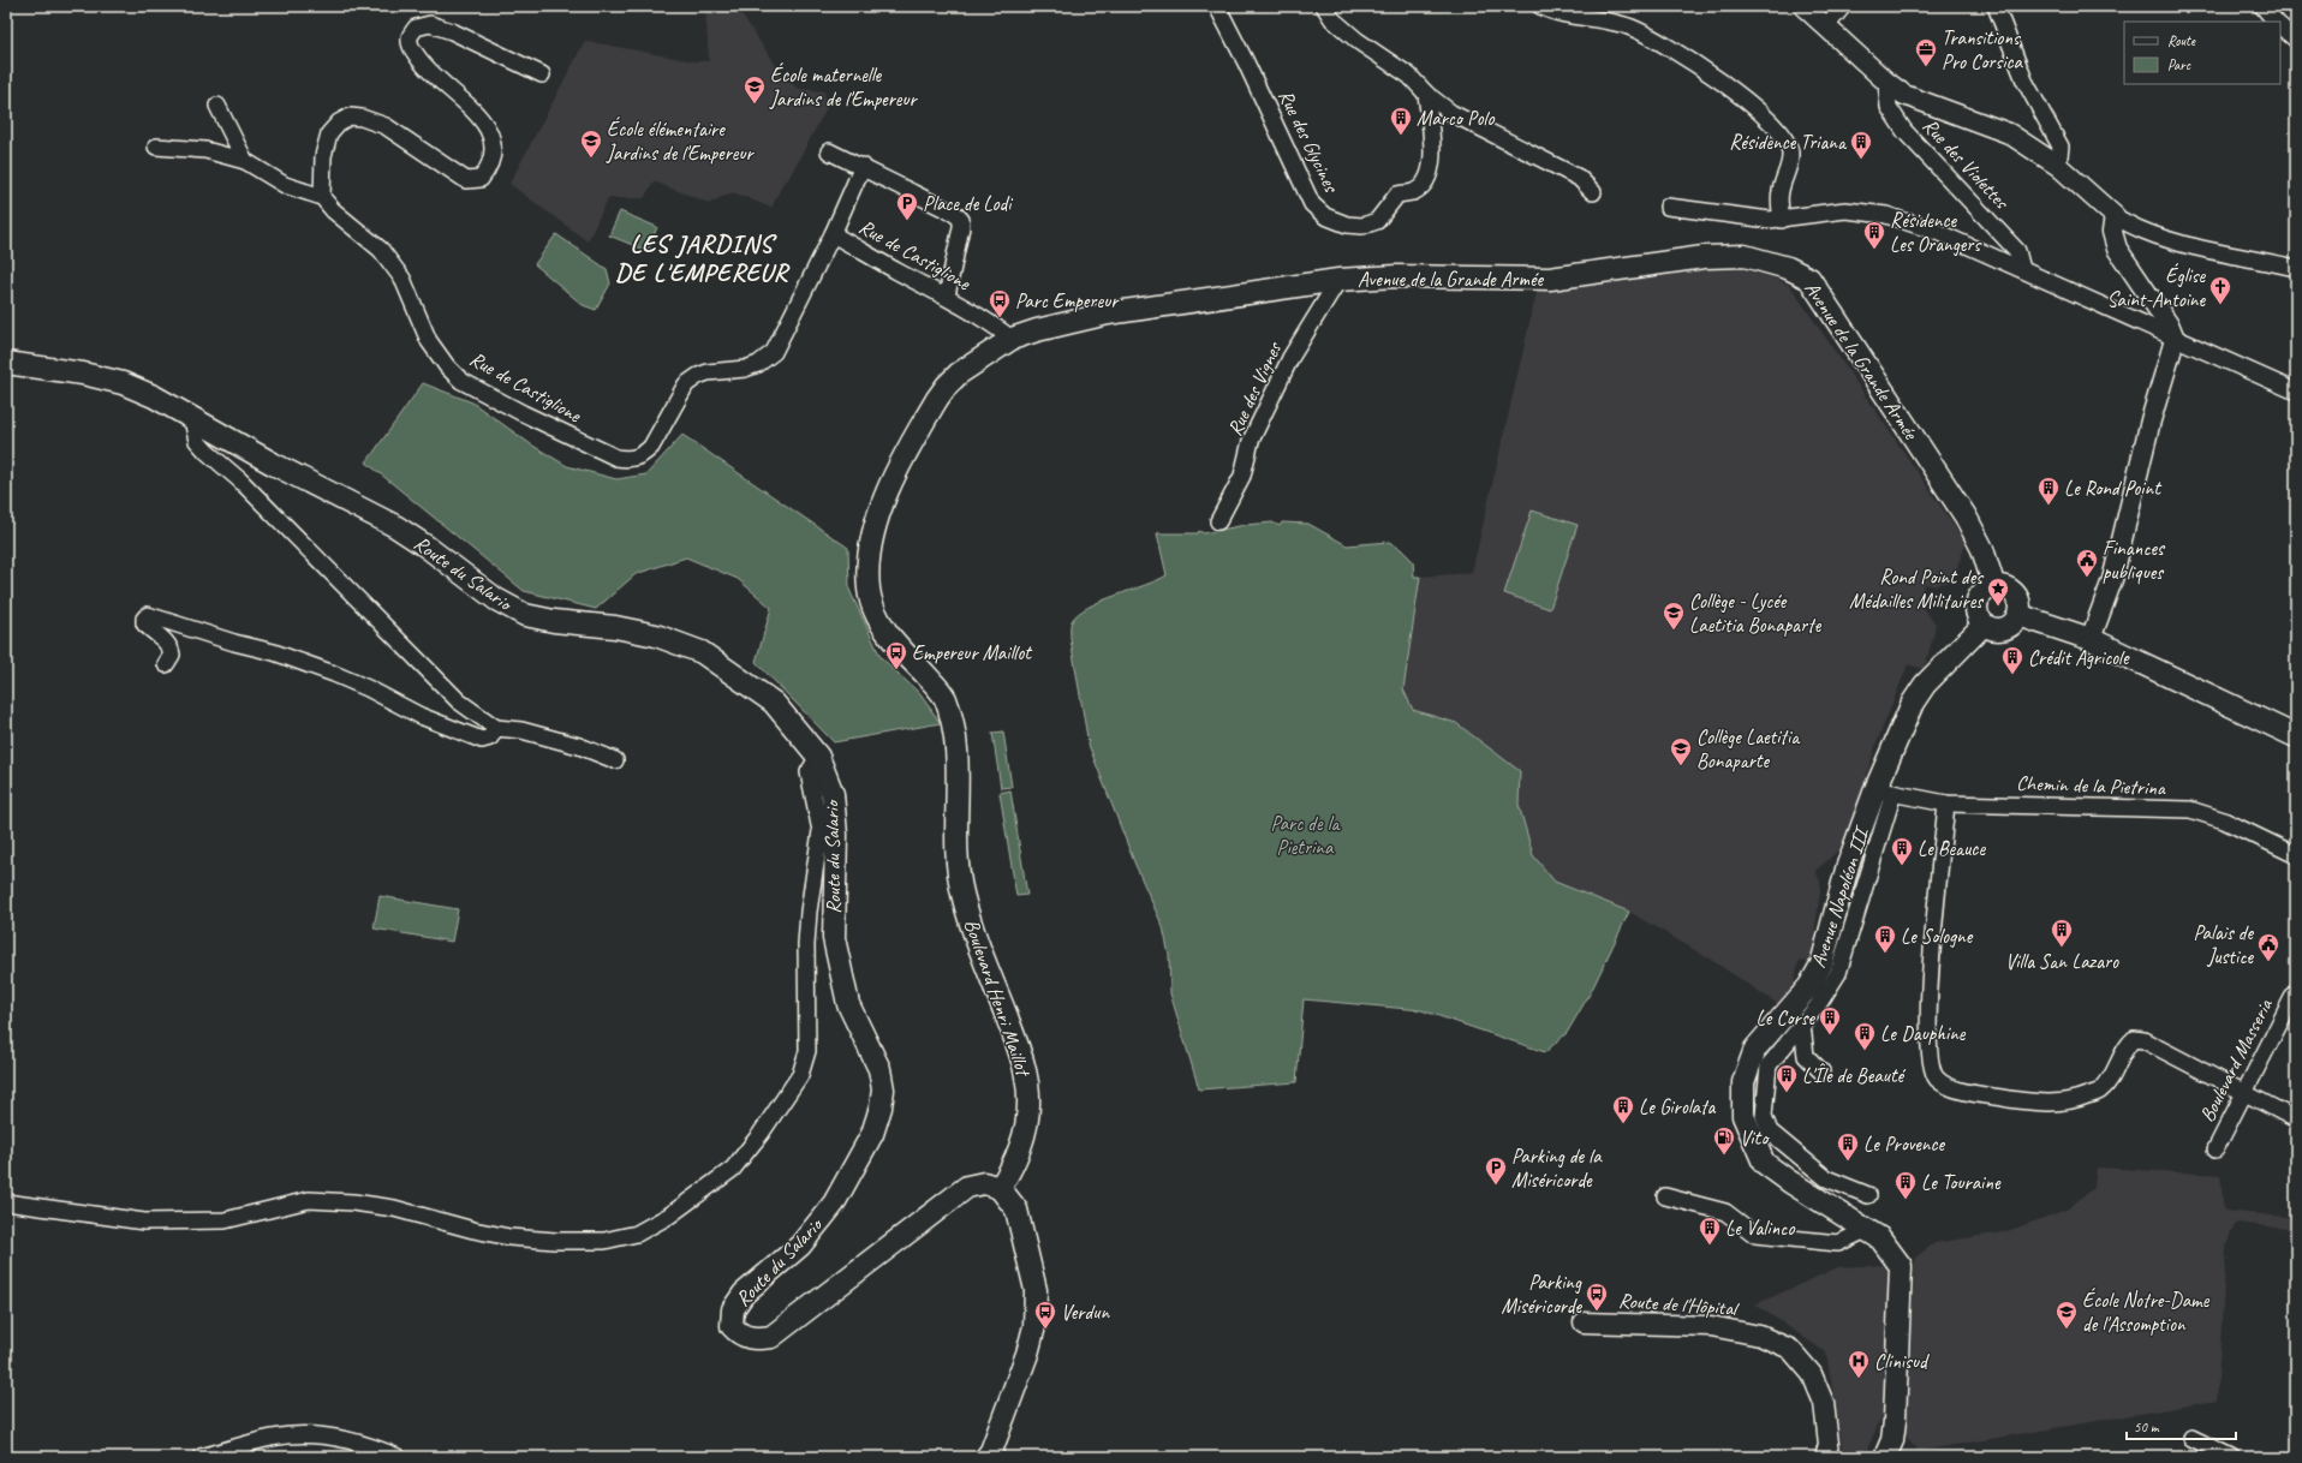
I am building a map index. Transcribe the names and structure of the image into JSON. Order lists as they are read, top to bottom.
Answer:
{
  "streets": {
    "main road": [
      "Avenue de la Grande Armée",
      "Route du Salario",
      "Avenue Napoléon III",
      "Boulevard Henri Maillot"
    ],
    "street": [
      "Rue des Glycines",
      "Rue des Violettes",
      "Rue de Castiglione",
      "Rue des Vignes",
      "Chemin de la Pietrina",
      "Boulevard Masseria",
      "Route de l'Hôpital"
    ]
  },
  "crossings": [
    ["Rue de Castiglione", "Avenue de la Grande Armée"],
    ["Avenue de la Grande Armée", "Rue des Vignes"],
    ["Avenue de la Grande Armée", "Avenue Napoléon III"],
    ["Avenue de la Grande Armée", "Boulevard Henri Maillot"],
    ["Route du Salario", "Boulevard Henri Maillot"],
    ["Chemin de la Pietrina", "Avenue Napoléon III"]
  ],
  "districts": ["LES JARDINS DE L'EMPEREUR"],
  "parks": ["Parc de la Pietrina"],
  "places": {
    "office": ["Transitions Pro Corsica"],
    "school or university": [
      "École maternelle Jardins de l'Empereur",
      "École élémentaire Jardins de l'Empereur",
      "Collège - Lycée Laetitia Bonaparte",
      "Collège Laetitia Bonaparte",
      "École Notre-Dame de l'Assomption"
    ],
    "building": [
      "Marco Polo",
      "Résidence Triana",
      "Résidence Les Orangers",
      "Le Rond Point",
      "Crédit Agricole",
      "Le Beauce",
      "Villa San Lazaro",
      "Le Sologne",
      "Le Corse",
      "Le Dauphine",
      "L'Île de Beauté",
      "Le Girolata",
      "Le Provence",
      "Le Touraine",
      "Le Valinco"
    ],
    "parking": ["Place de Lodi", "Parking de la Miséricorde"],
    "church": ["Église Saint-Antoine"],
    "bus stop": [
      "Parc Empereur",
      "Empereur Maillot",
      "Parking Miséricorde",
      "Verdun"
    ],
    "public building": ["Finances publiques", "Palais de Justice"],
    "place": ["Rond Point des Médailles Militaires"],
    "fuel station": ["Vito"],
    "hospital": ["Clinisud"]
  },
  "legend": ["Route", "Parc"],
  "scale_bar": "50 m"
}
